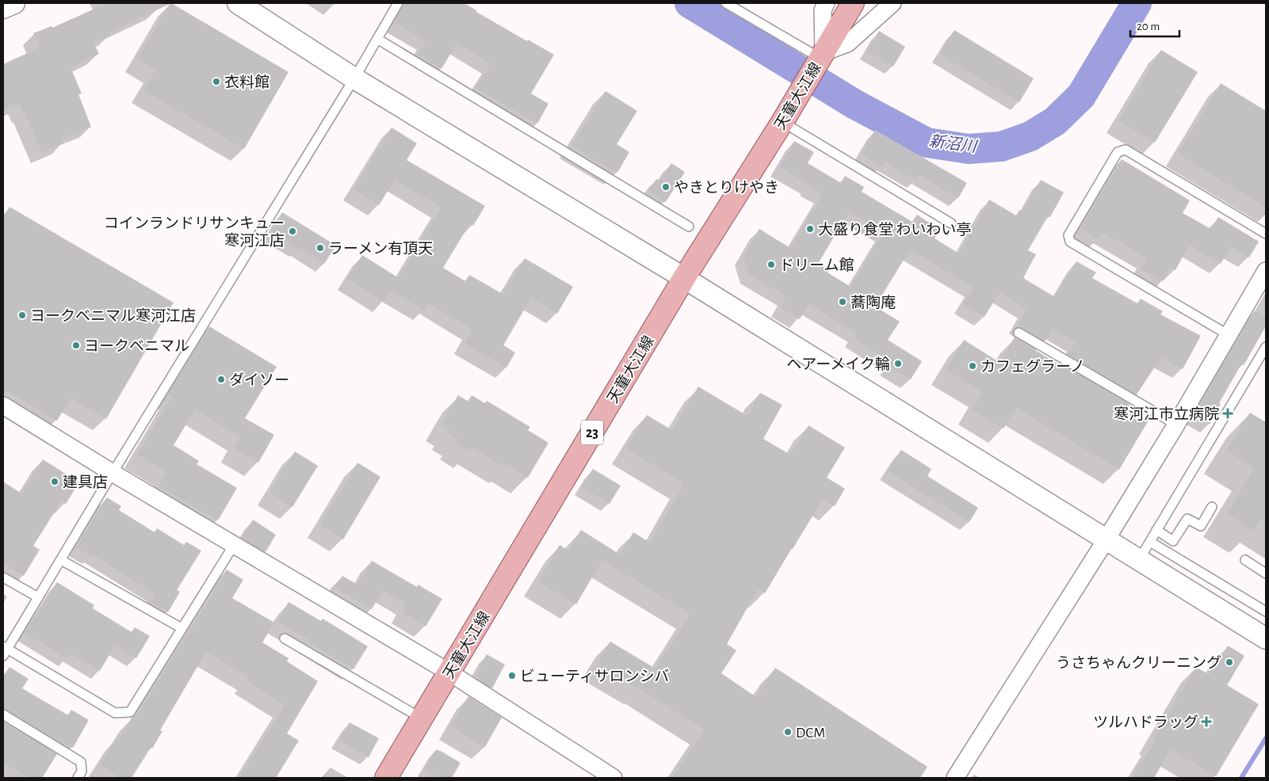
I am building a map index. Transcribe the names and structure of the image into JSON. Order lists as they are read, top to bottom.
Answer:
{
  "streets": {
    "main road": ["天童大江線", "23"]
  },
  "water": ["新沼川"],
  "places": {
    "other": [
      "衣料館",
      "やきとりけやき",
      "大盛り食堂 わいわい亭",
      "コインランドリサンキュー 寒河江店",
      "ラーメン有頂天",
      "ドリーム館",
      "蕎陶庵",
      "ヨークベニマル寒河江店",
      "ヨークベニマル",
      "ヘアーメイク輪",
      "カフェグラーノ",
      "ダイソー",
      "建具店",
      "うさちゃんクリーニング",
      "ビューティサロンシバ",
      "DCM"
    ],
    "health": ["寒河江市立病院", "ツルハドラッグ"]
  },
  "scale_bar": "20 m"
}
